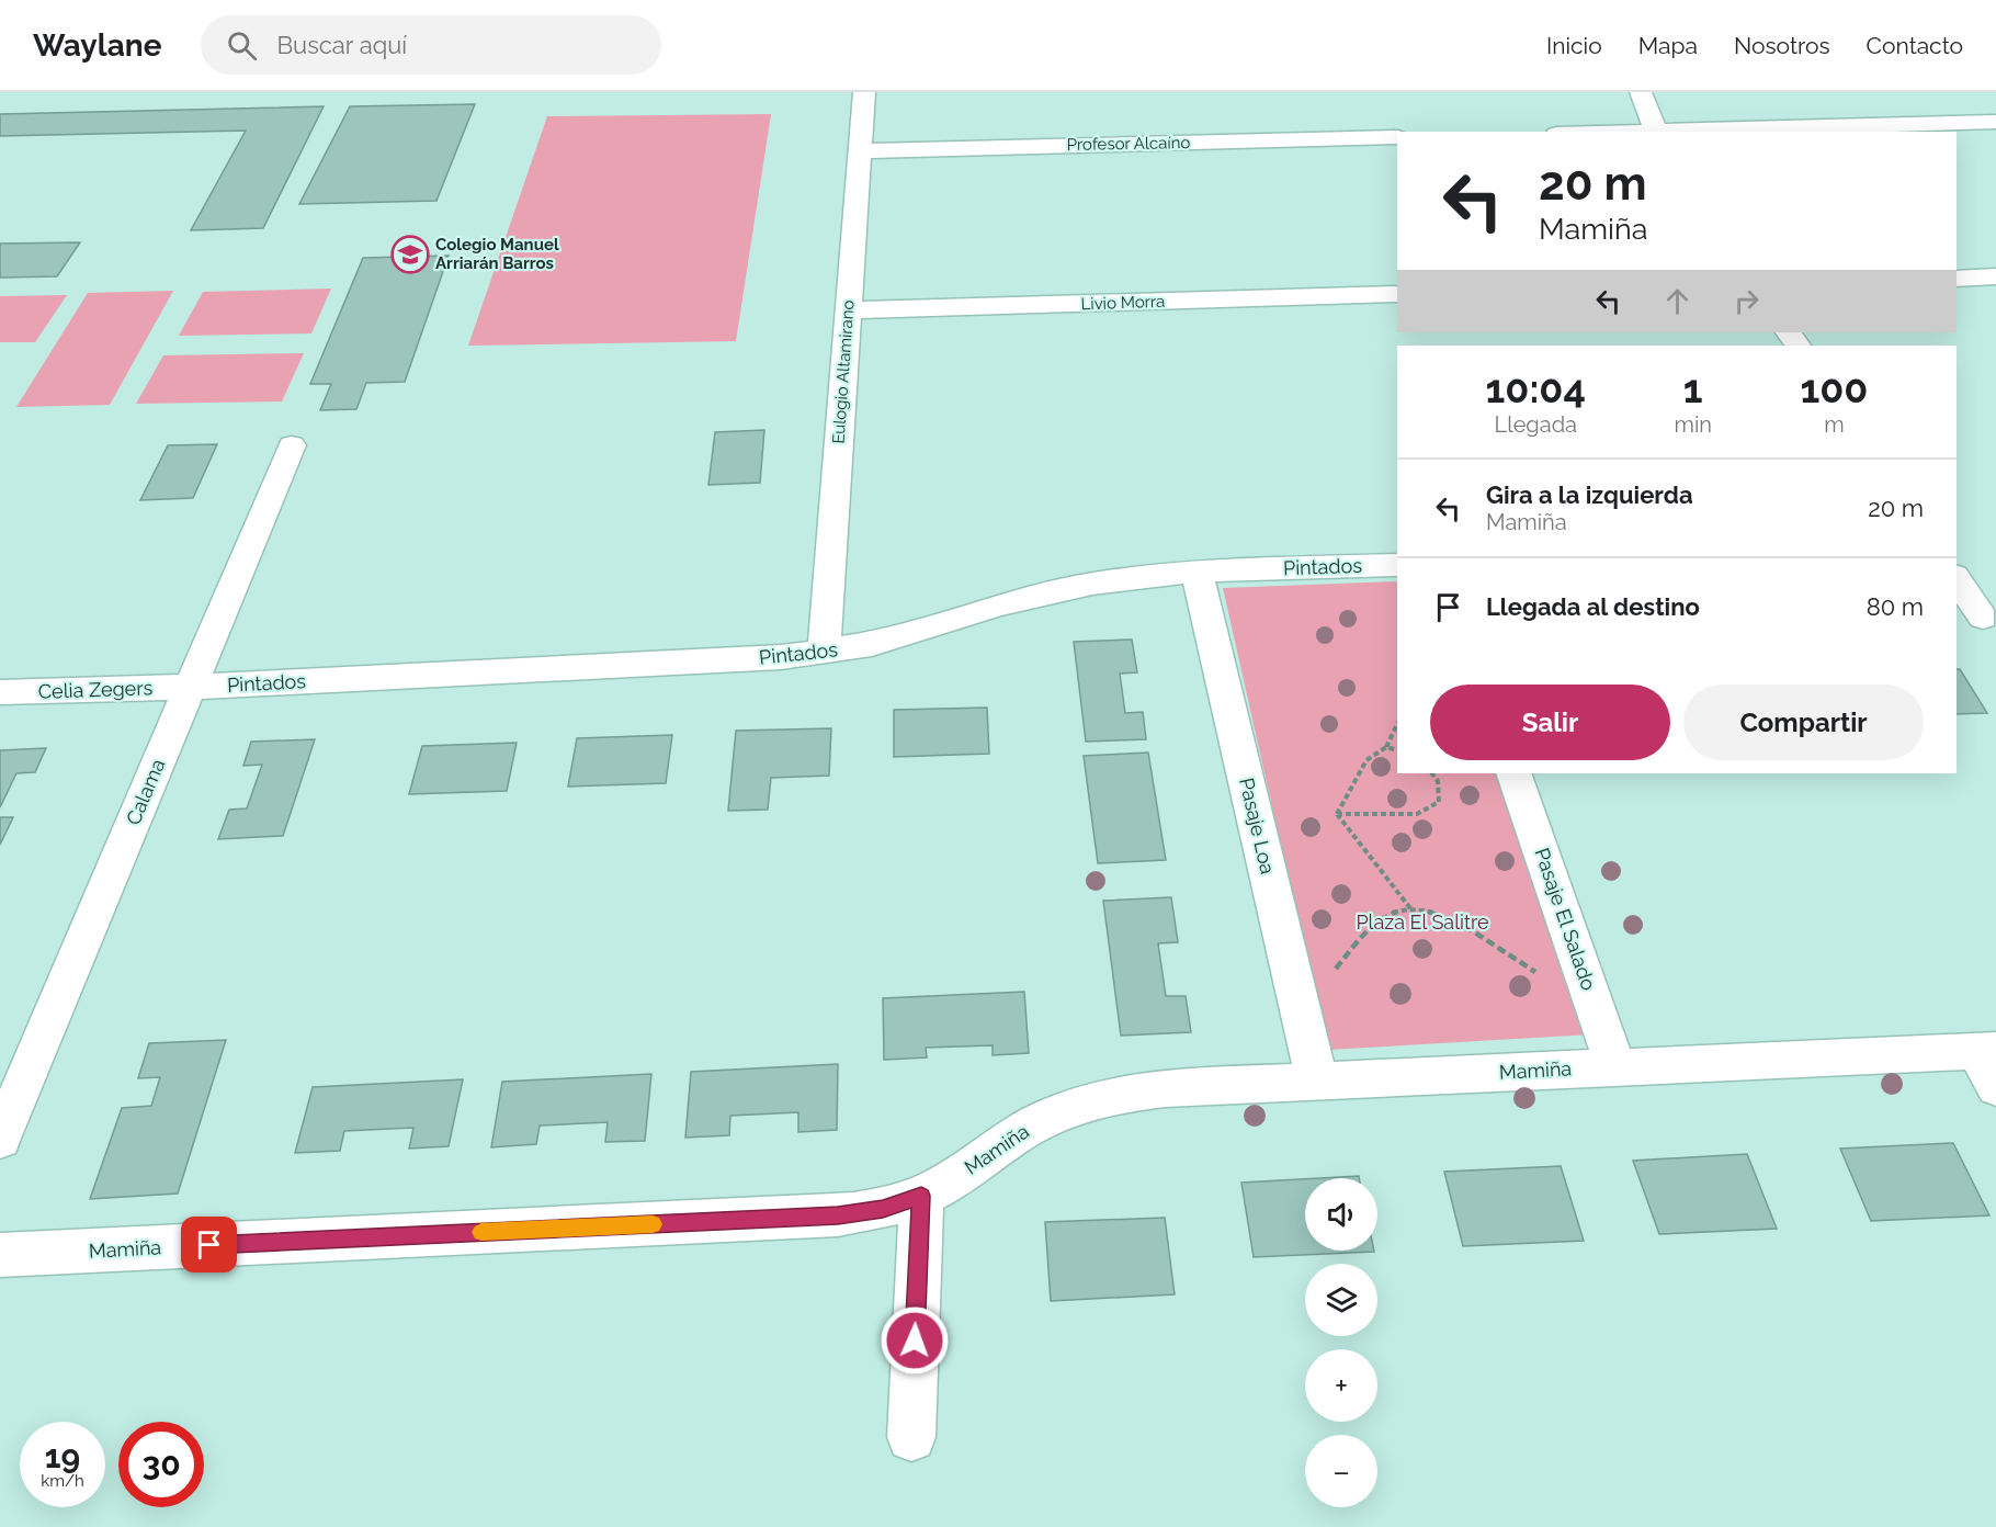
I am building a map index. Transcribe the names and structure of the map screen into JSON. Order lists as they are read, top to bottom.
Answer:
{
  "streets": {
    "street": [
      "Profesor Alcaíno",
      "Livio Morra",
      "Eulogio Altamirano",
      "Pintados",
      "Celia Zegers",
      "Calama",
      "Pasaje Loa",
      "Pasaje El Salado",
      "Mamiña"
    ]
  },
  "crossings": [
    ["Profesor Alcaíno", "Eulogio Altamirano"],
    ["Livio Morra", "Eulogio Altamirano"],
    ["Eulogio Altamirano", "Pintados"],
    ["Pintados", "Celia Zegers"],
    ["Pintados", "Calama"],
    ["Pintados", "Pasaje Loa"],
    ["Celia Zegers", "Calama"],
    ["Pasaje Loa", "Mamiña"],
    ["Pasaje El Salado", "Mamiña"]
  ],
  "parks": ["Plaza El Salitre"],
  "places": {
    "school or university": ["Colegio Manuel Arriarán Barros"]
  },
  "page": {
    "header": "Waylane",
    "search": "Buscar aquí",
    "nav": [
      "Inicio",
      "Mapa",
      "Nosotros",
      "Contacto"
    ],
    "turn": ["20 m", "Mamiña"],
    "eta": [
      "10:04",
      "Llegada",
      "1",
      "min",
      "100",
      "m"
    ],
    "list": [
      {
        "name": "Gira a la izquierda",
        "note": "Mamiña",
        "value": "20 m"
      },
      {
        "name": "Llegada al destino",
        "value": "80 m"
      }
    ],
    "buttons": ["Salir", "Compartir"],
    "map_buttons": ["+", "−"],
    "speed": "19 km/h",
    "limit": "30"
  }
}
